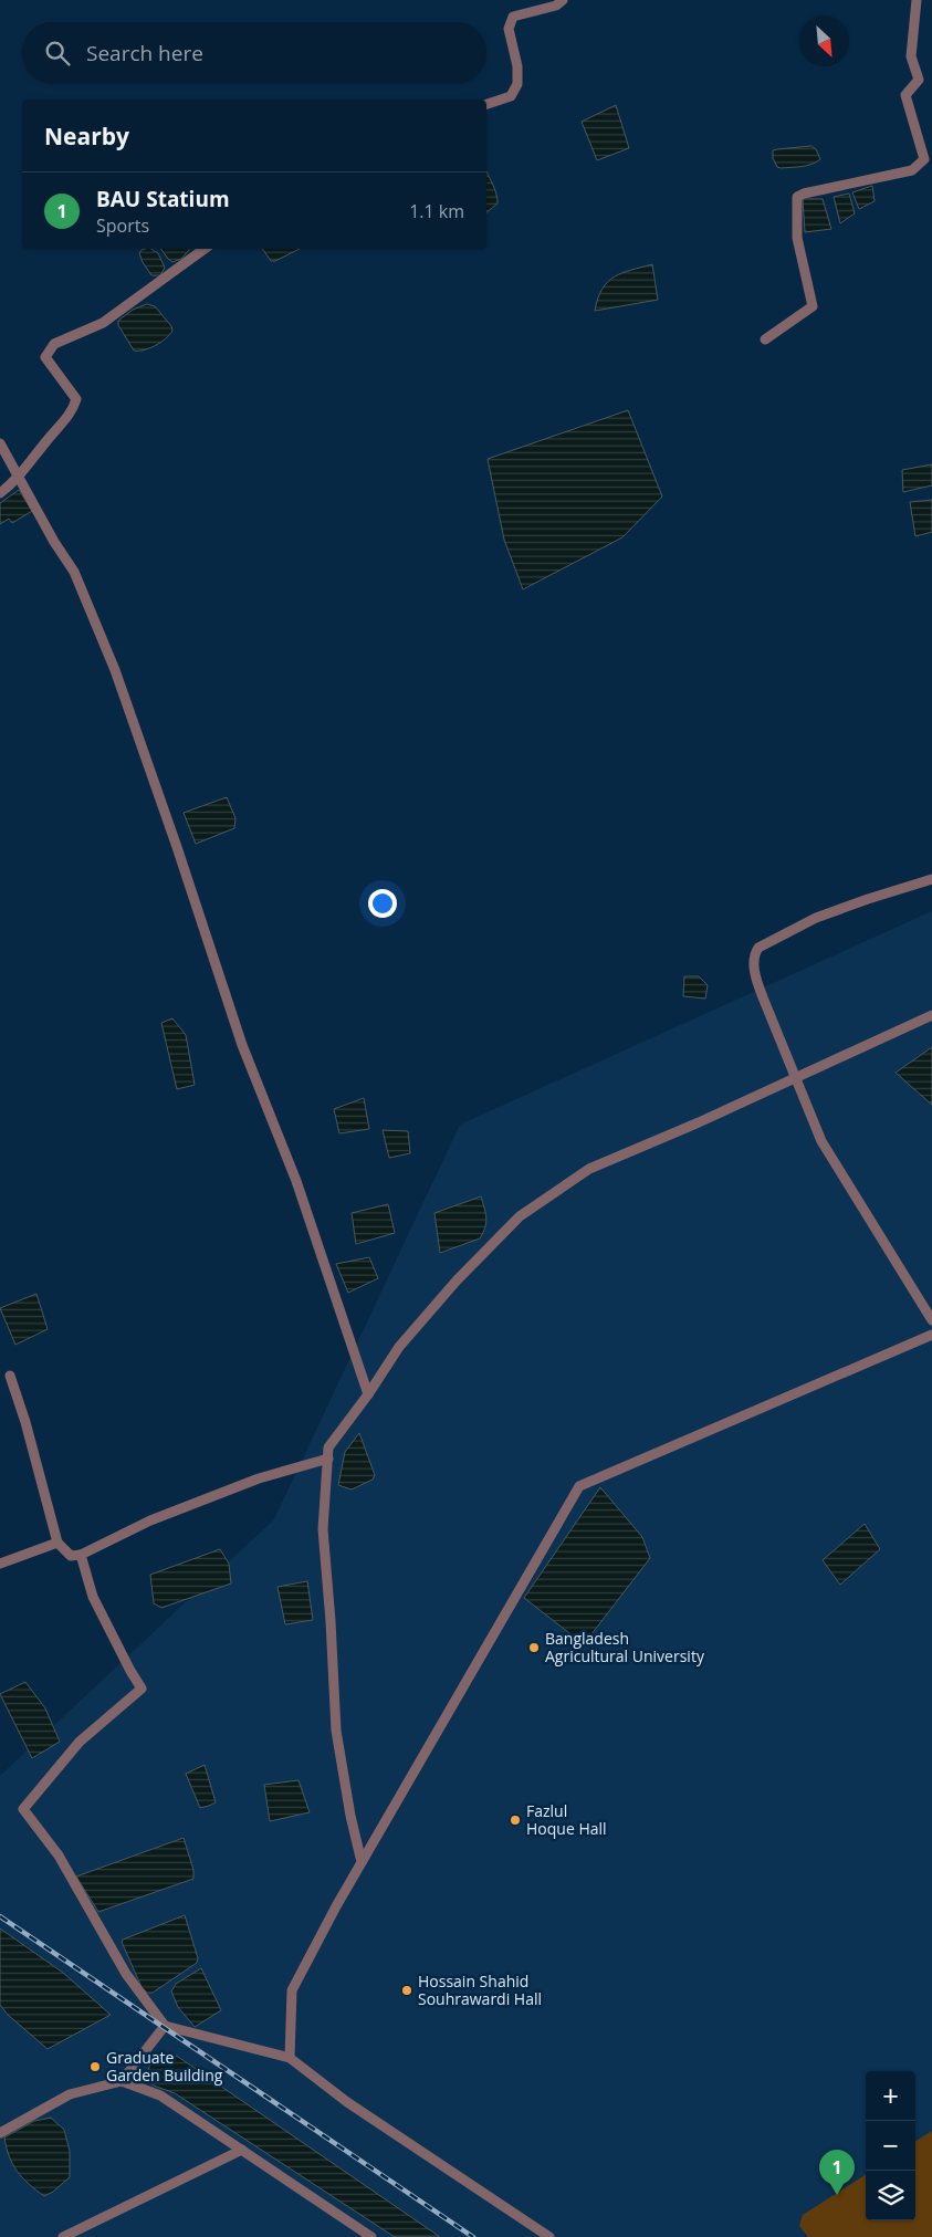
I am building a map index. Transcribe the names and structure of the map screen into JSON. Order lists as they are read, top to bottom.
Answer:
{
  "places": [
    "Bangladesh Agricultural University",
    "Fazlul Hoque Hall",
    "Hossain Shahid Souhrawardi Hall",
    "Graduate Garden Building"
  ],
  "north": "bottom right",
  "page": {
    "search": "Search here",
    "heading": "Nearby",
    "list": [
      {
        "mark": "1",
        "name": "BAU Statium",
        "note": "Sports",
        "value": "1.1 km"
      }
    ],
    "map_buttons": ["+", "−"],
    "pins": "1"
  }
}
